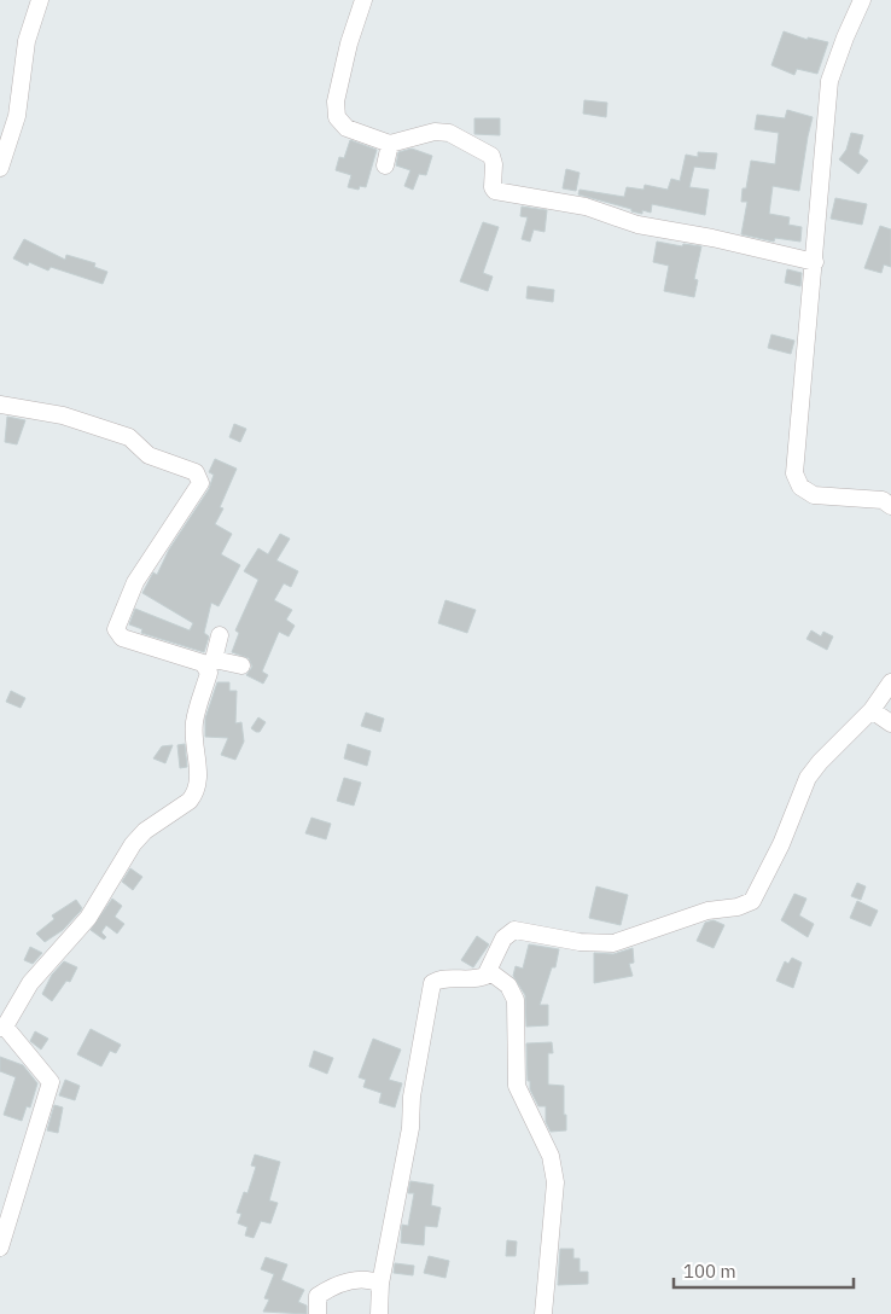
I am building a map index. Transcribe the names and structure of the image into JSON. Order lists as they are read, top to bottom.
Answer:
{
  "scale_bar": "100 m"
}
